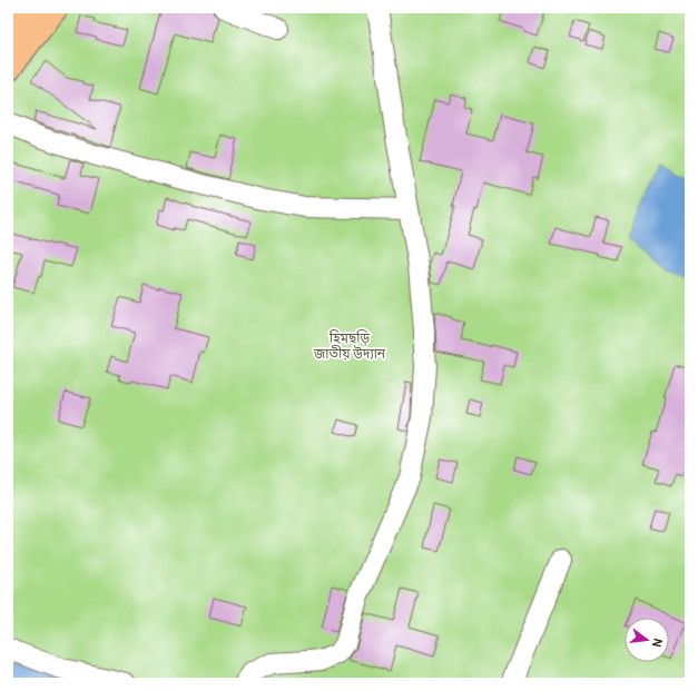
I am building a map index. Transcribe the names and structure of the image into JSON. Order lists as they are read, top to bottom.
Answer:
{
  "parks": ["হিমছড়ি জাতীয় উদ্যান"],
  "north": "right"
}
